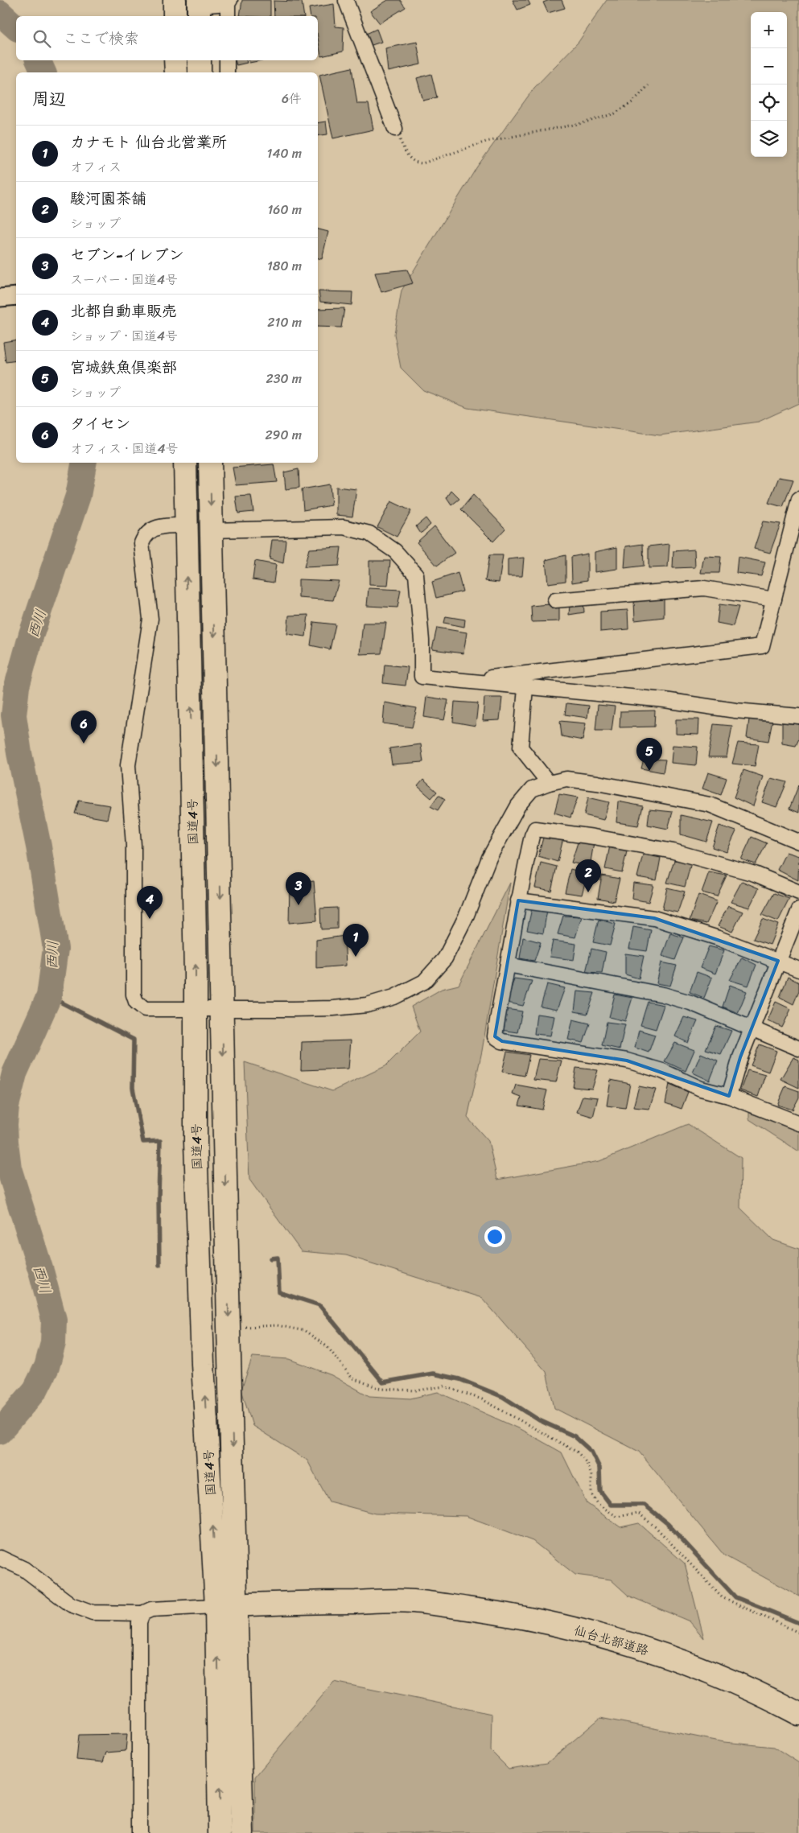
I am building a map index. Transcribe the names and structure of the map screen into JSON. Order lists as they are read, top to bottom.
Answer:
{
  "streets": {
    "highway": ["国道4号", "仙台北部道路"]
  },
  "crossings": [
    ["国道4号", "仙台北部道路"]
  ],
  "water": ["西川"],
  "page": {
    "map_buttons": ["+", "−"],
    "search": "ここで検索",
    "heading": ["周辺", "6件"],
    "list": [
      {
        "mark": "1",
        "name": "カナモト 仙台北営業所",
        "note": "オフィス",
        "value": "140 m"
      },
      {
        "mark": "2",
        "name": "駿河園茶舗",
        "note": "ショップ",
        "value": "160 m"
      },
      {
        "mark": "3",
        "name": "セブン-イレブン",
        "note": "スーパー · 国道4号",
        "value": "180 m"
      },
      {
        "mark": "4",
        "name": "北都自動車販売",
        "note": "ショップ · 国道4号",
        "value": "210 m"
      },
      {
        "mark": "5",
        "name": "宮城鉄魚倶楽部",
        "note": "ショップ",
        "value": "230 m"
      },
      {
        "mark": "6",
        "name": "タイセン",
        "note": "オフィス · 国道4号",
        "value": "290 m"
      }
    ],
    "pins": [
      "6",
      "5",
      "2",
      "3",
      "4",
      "1"
    ]
  }
}
